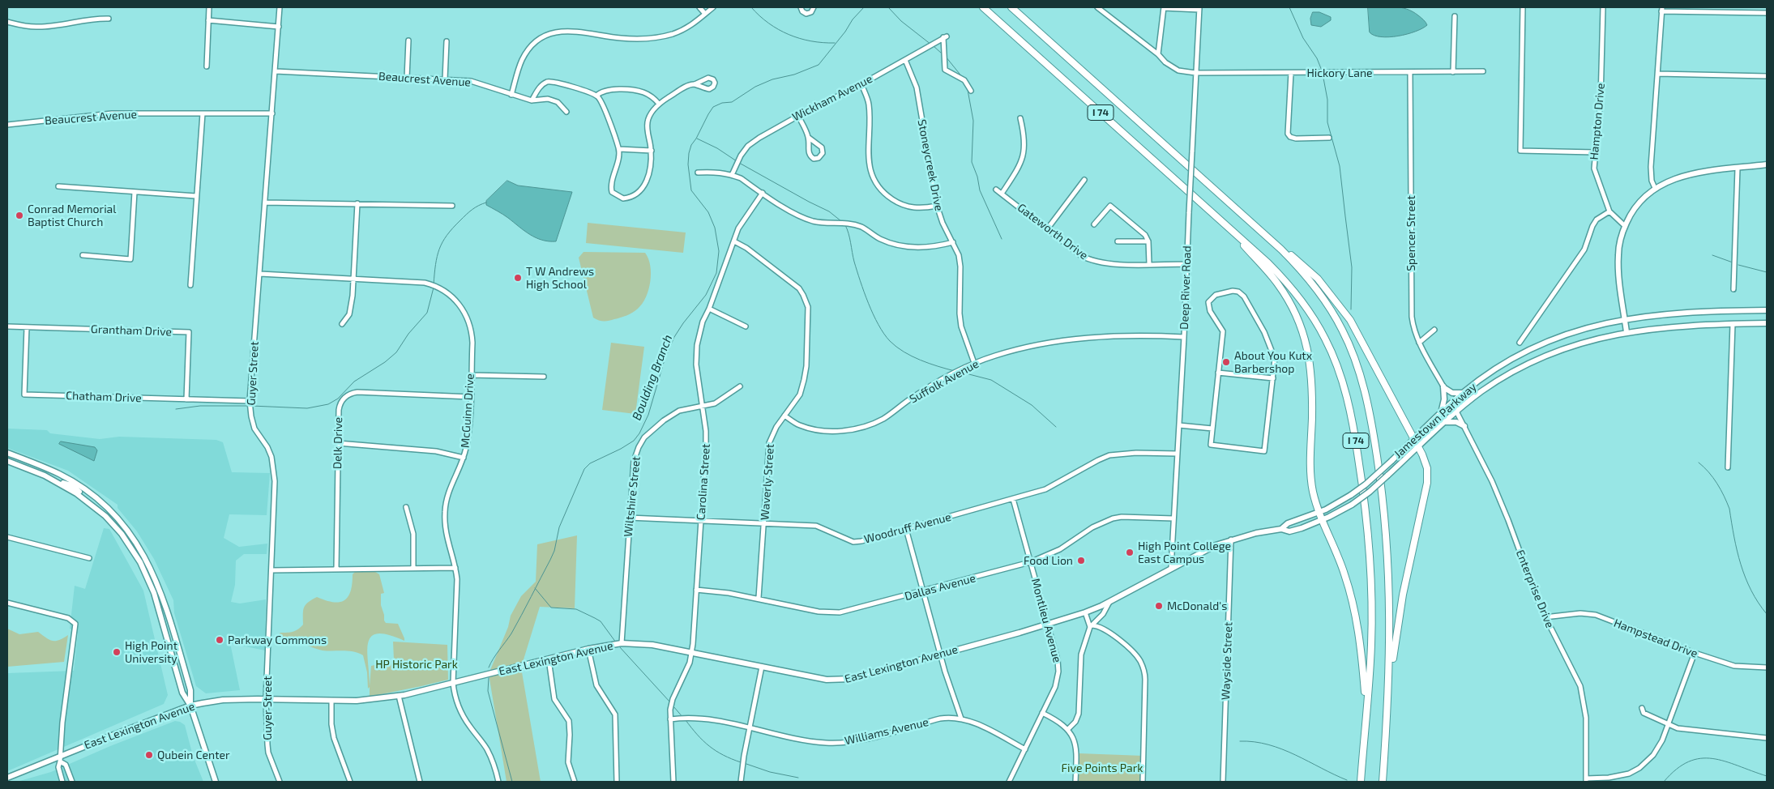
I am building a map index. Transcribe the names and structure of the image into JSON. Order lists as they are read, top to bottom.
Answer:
{
  "streets": {
    "highway": ["I 74"],
    "main road": ["Jamestown Parkway", "East Lexington Avenue"],
    "street": [
      "Hickory Lane",
      "Beaucrest Avenue",
      "Wickham Avenue",
      "Hampton Drive",
      "Stoneycreek Drive",
      "Gateworth Drive",
      "Spencer Street",
      "Deep River Road",
      "Grantham Drive",
      "Guyer Street",
      "Suffolk Avenue",
      "Chatham Drive",
      "McGuinn Drive",
      "Delk Drive",
      "Carolina Street",
      "Waverly Street",
      "Wiltshire Street",
      "Woodruff Avenue",
      "Dallas Avenue",
      "Enterprise Drive",
      "Montlieu Avenue",
      "Hampstead Drive",
      "Wayside Street",
      "Williams Avenue"
    ]
  },
  "crossings": [
    ["Hickory Lane", "Spencer Street"],
    ["Hickory Lane", "Deep River Road"],
    ["Beaucrest Avenue", "Guyer Street"],
    ["Wickham Avenue", "Stoneycreek Drive"],
    ["Stoneycreek Drive", "Suffolk Avenue"],
    ["Gateworth Drive", "Deep River Road"],
    ["Deep River Road", "Suffolk Avenue"],
    ["Deep River Road", "Jamestown Parkway"],
    ["Deep River Road", "Woodruff Avenue"],
    ["Deep River Road", "Dallas Avenue"],
    ["Deep River Road", "East Lexington Avenue"],
    ["Grantham Drive", "Chatham Drive"],
    ["Guyer Street", "Chatham Drive"],
    ["Guyer Street", "McGuinn Drive"],
    ["Guyer Street", "East Lexington Avenue"],
    ["Suffolk Avenue", "Waverly Street"],
    ["McGuinn Drive", "Delk Drive"],
    ["McGuinn Drive", "East Lexington Avenue"],
    ["Jamestown Parkway", "Enterprise Drive"],
    ["Jamestown Parkway", "East Lexington Avenue"],
    ["Jamestown Parkway", "Wayside Street"],
    ["Carolina Street", "Waverly Street"],
    ["Carolina Street", "Wiltshire Street"],
    ["Carolina Street", "Woodruff Avenue"],
    ["Carolina Street", "Dallas Avenue"],
    ["Carolina Street", "East Lexington Avenue"],
    ["Carolina Street", "Williams Avenue"],
    ["Waverly Street", "Woodruff Avenue"],
    ["Waverly Street", "Dallas Avenue"],
    ["Wiltshire Street", "Woodruff Avenue"],
    ["Wiltshire Street", "East Lexington Avenue"],
    ["Woodruff Avenue", "Montlieu Avenue"],
    ["Dallas Avenue", "Montlieu Avenue"],
    ["Enterprise Drive", "Hampstead Drive"],
    ["Montlieu Avenue", "East Lexington Avenue"],
    ["Montlieu Avenue", "Williams Avenue"]
  ],
  "water": ["Boulding Branch"],
  "parks": ["HP Historic Park", "Five Points Park"],
  "places": [
    "Conrad Memorial Baptist Church",
    "T W Andrews High School",
    "About You Kutx Barbershop",
    "High Point College East Campus",
    "Food Lion",
    "McDonald's",
    "Parkway Commons",
    "High Point University",
    "Qubein Center"
  ]
}
